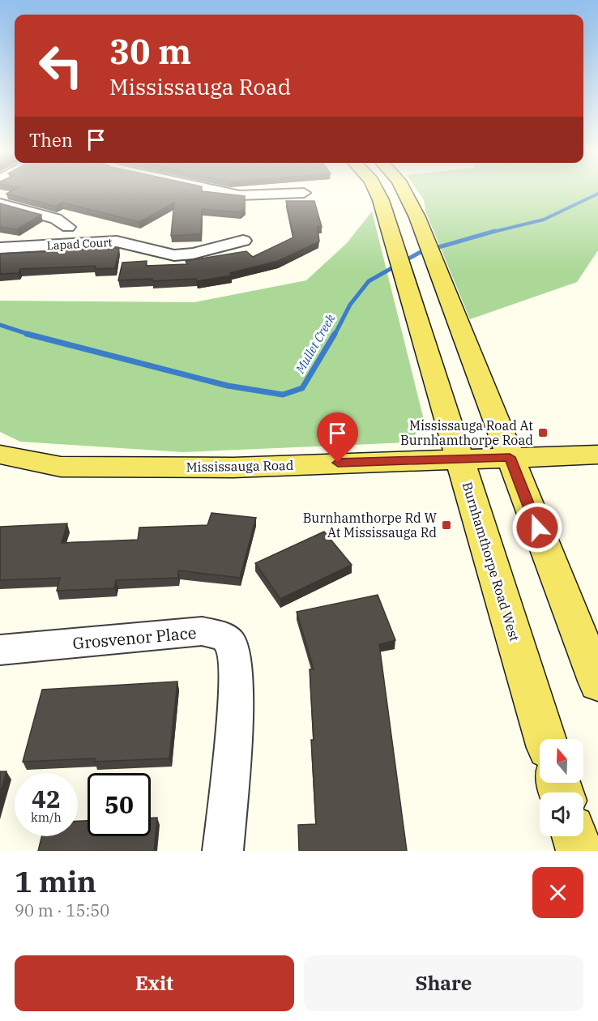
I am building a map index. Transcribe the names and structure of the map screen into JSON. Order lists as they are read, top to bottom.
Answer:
{
  "streets": {
    "main road": ["Mississauga Road", "Burnhamthorpe Road West"],
    "street": ["Lapad Court", "Grosvenor Place"]
  },
  "crossings": [
    ["Mississauga Road", "Burnhamthorpe Road West"]
  ],
  "water": ["Mullet Creek"],
  "places": {
    "transit": ["Mississauga Road At Burnhamthorpe Road", "Burnhamthorpe Rd W At Mississauga Rd"]
  },
  "north": "top",
  "page": {
    "turn": ["30 m", "Mississauga Road"],
    "then": "Then",
    "speed": "42 km/h",
    "limit": "50",
    "heading": ["1 min", "90 m · 15:50"],
    "buttons": ["Exit", "Share"]
  }
}
